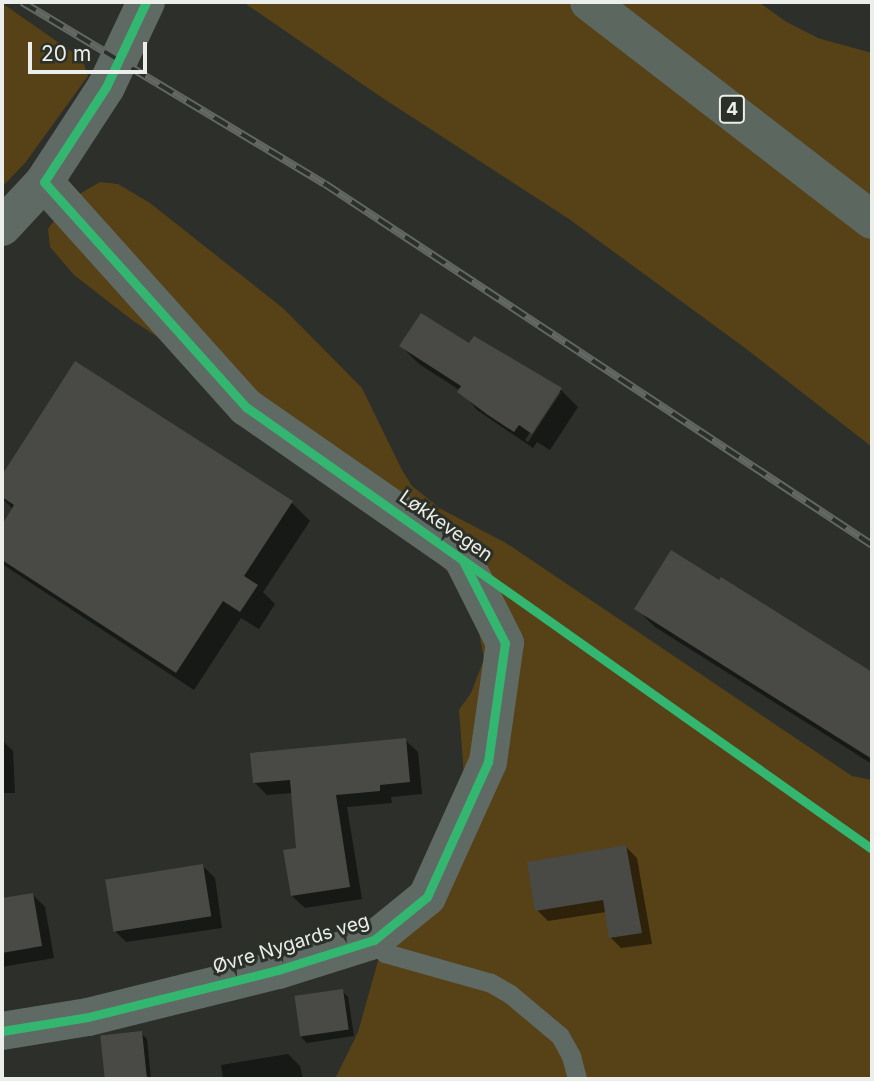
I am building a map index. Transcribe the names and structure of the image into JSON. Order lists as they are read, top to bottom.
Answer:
{
  "streets": {
    "highway": ["4"],
    "street": ["Løkkevegen", "Øvre Nygards veg"]
  },
  "crossings": [
    ["Løkkevegen", "Øvre Nygards veg"]
  ],
  "scale_bar": "20 m"
}
